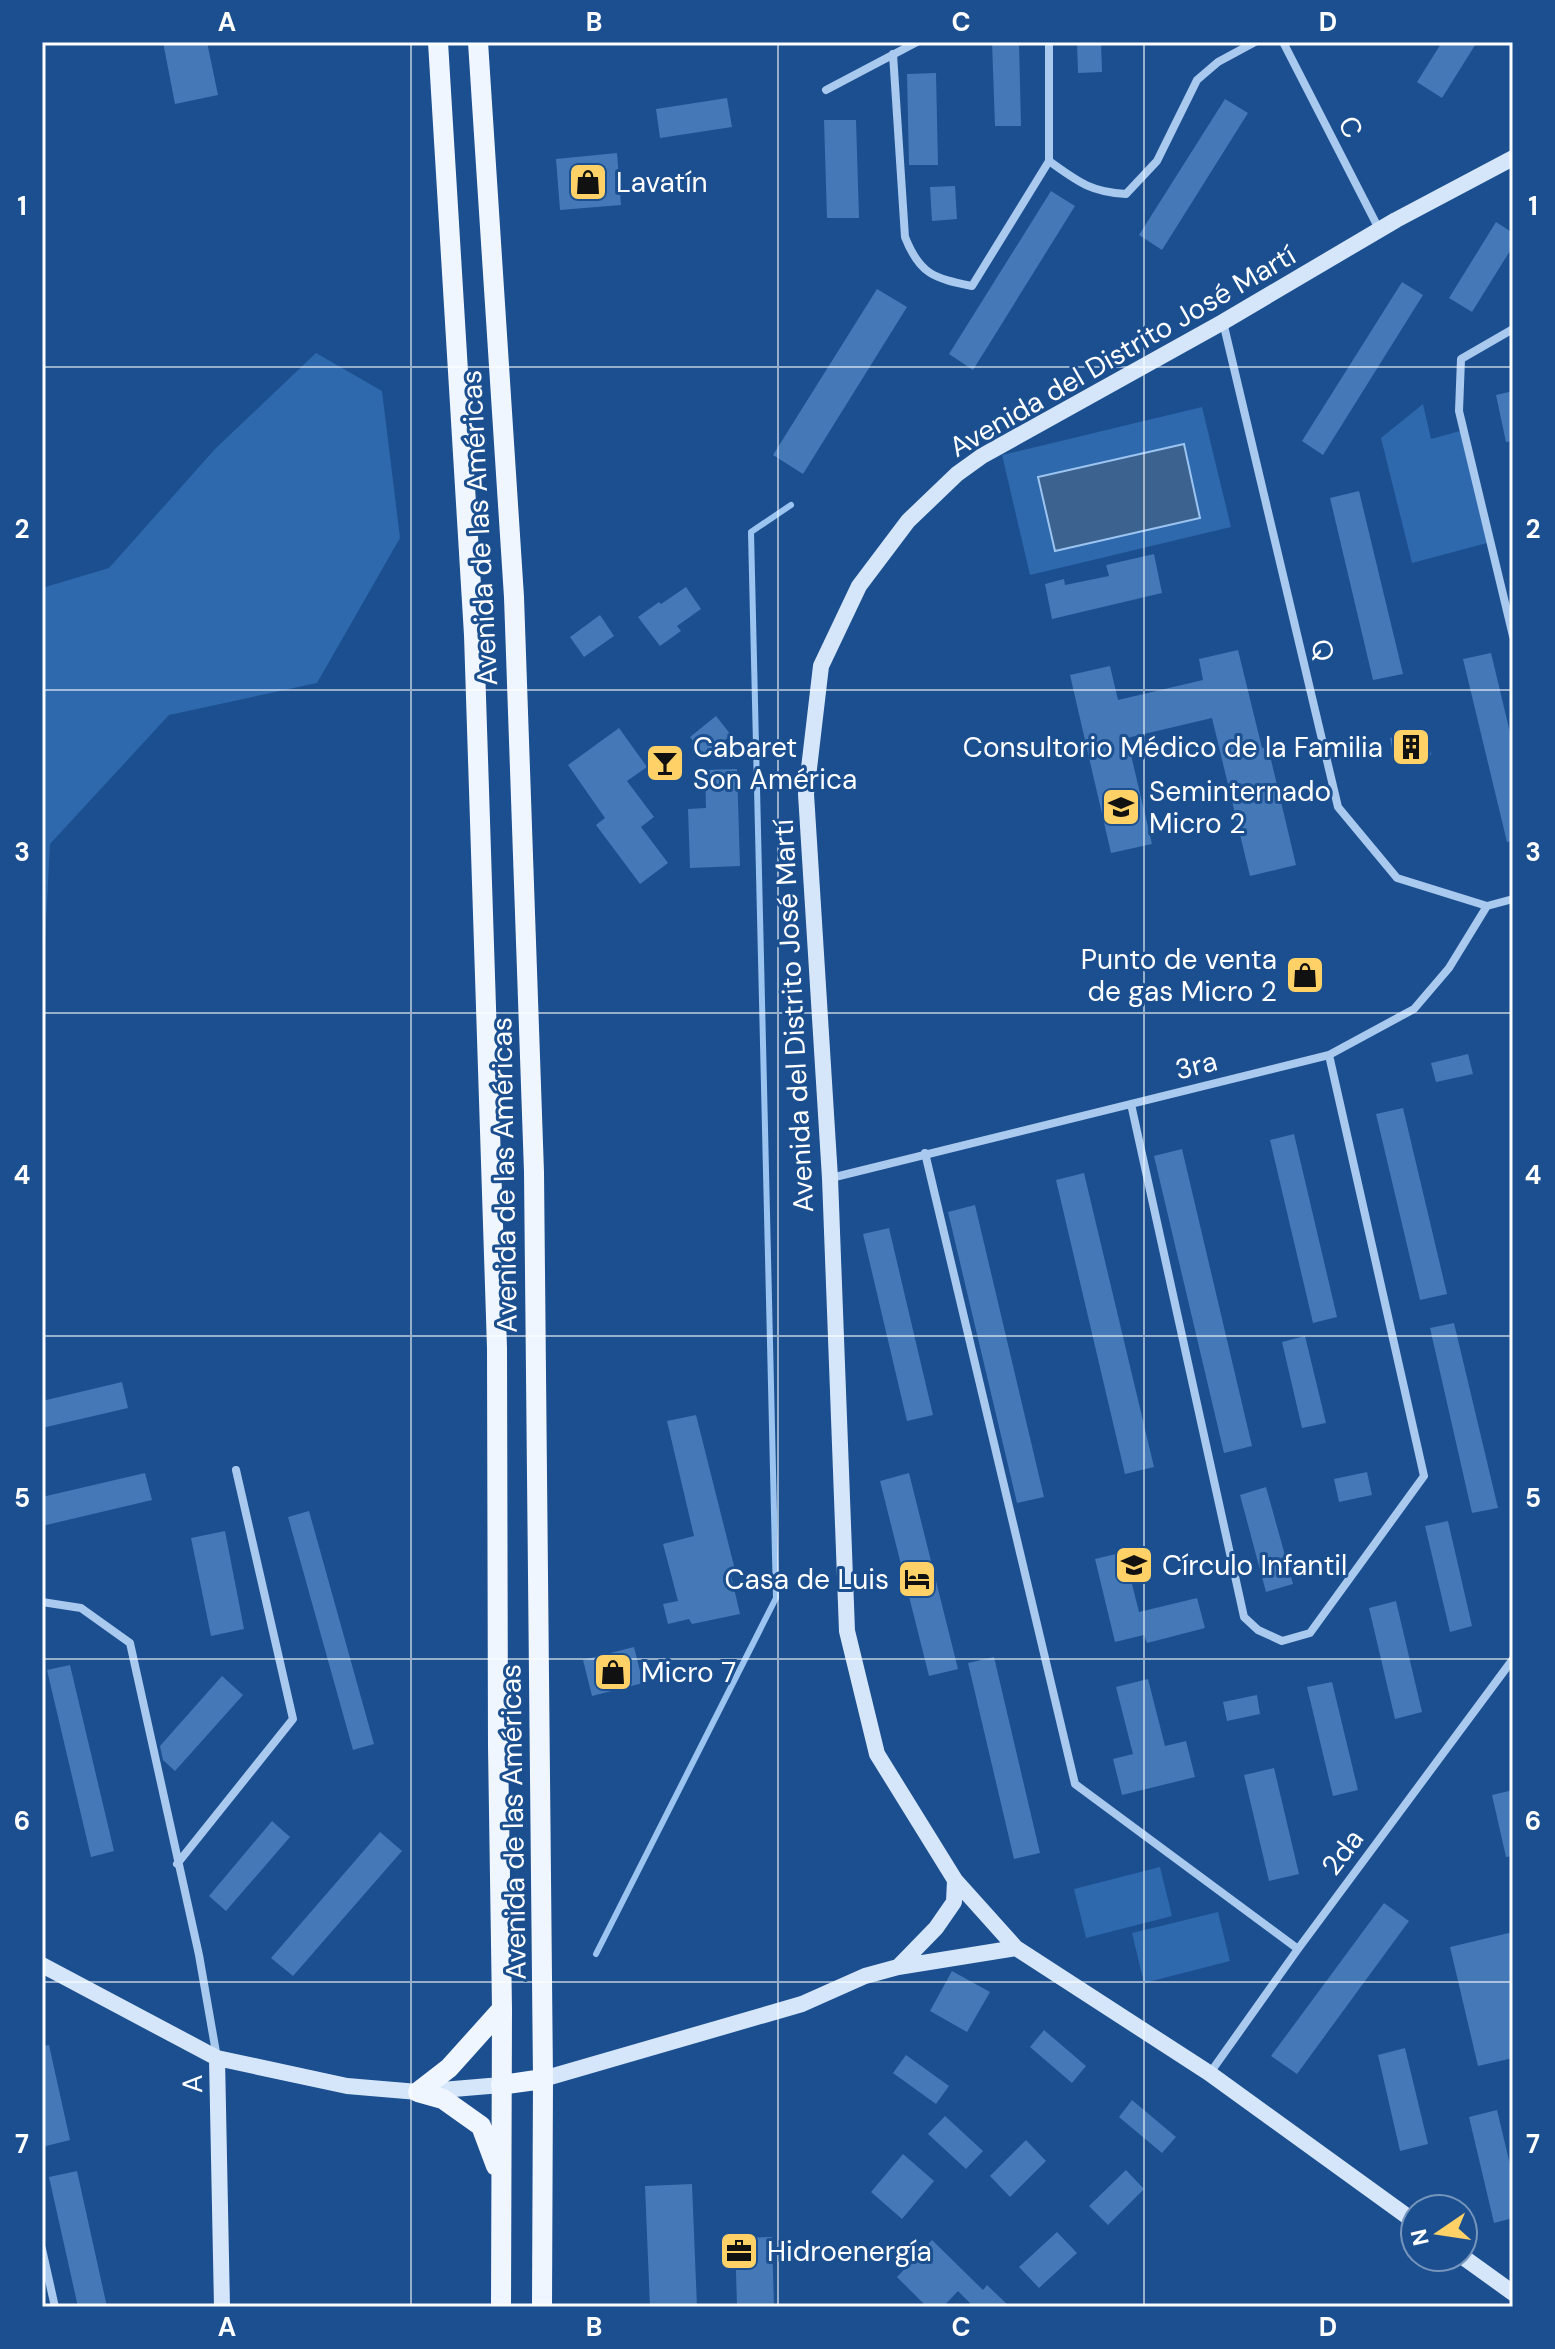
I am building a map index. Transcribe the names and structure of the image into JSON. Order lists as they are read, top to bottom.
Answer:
{
  "streets": {
    "main road": ["Avenida del Distrito José Martí", "Avenida de las Américas", "A"],
    "street": [
      "C",
      "Q",
      "3ra",
      "2da"
    ]
  },
  "crossings": [
    ["C", "Avenida del Distrito José Martí"],
    ["Avenida del Distrito José Martí", "Q"],
    ["Avenida del Distrito José Martí", "3ra"],
    ["Avenida del Distrito José Martí", "2da"],
    ["Q", "3ra"]
  ],
  "places": {
    "shop": ["Lavatín", "Punto de venta de gas Micro 2", "Micro 7"],
    "building": ["Consultorio Médico de la Familia"],
    "bar": ["Cabaret Son América"],
    "school or university": ["Seminternado Micro 2", "Círculo Infantil"],
    "hotel": ["Casa de Luis"],
    "office": ["Hidroenergía"]
  },
  "north": "left",
  "grid": {
    "columns": [
      "A",
      "B",
      "C",
      "D"
    ],
    "rows": [
      "1",
      "2",
      "3",
      "4",
      "5",
      "6",
      "7"
    ]
  }
}
